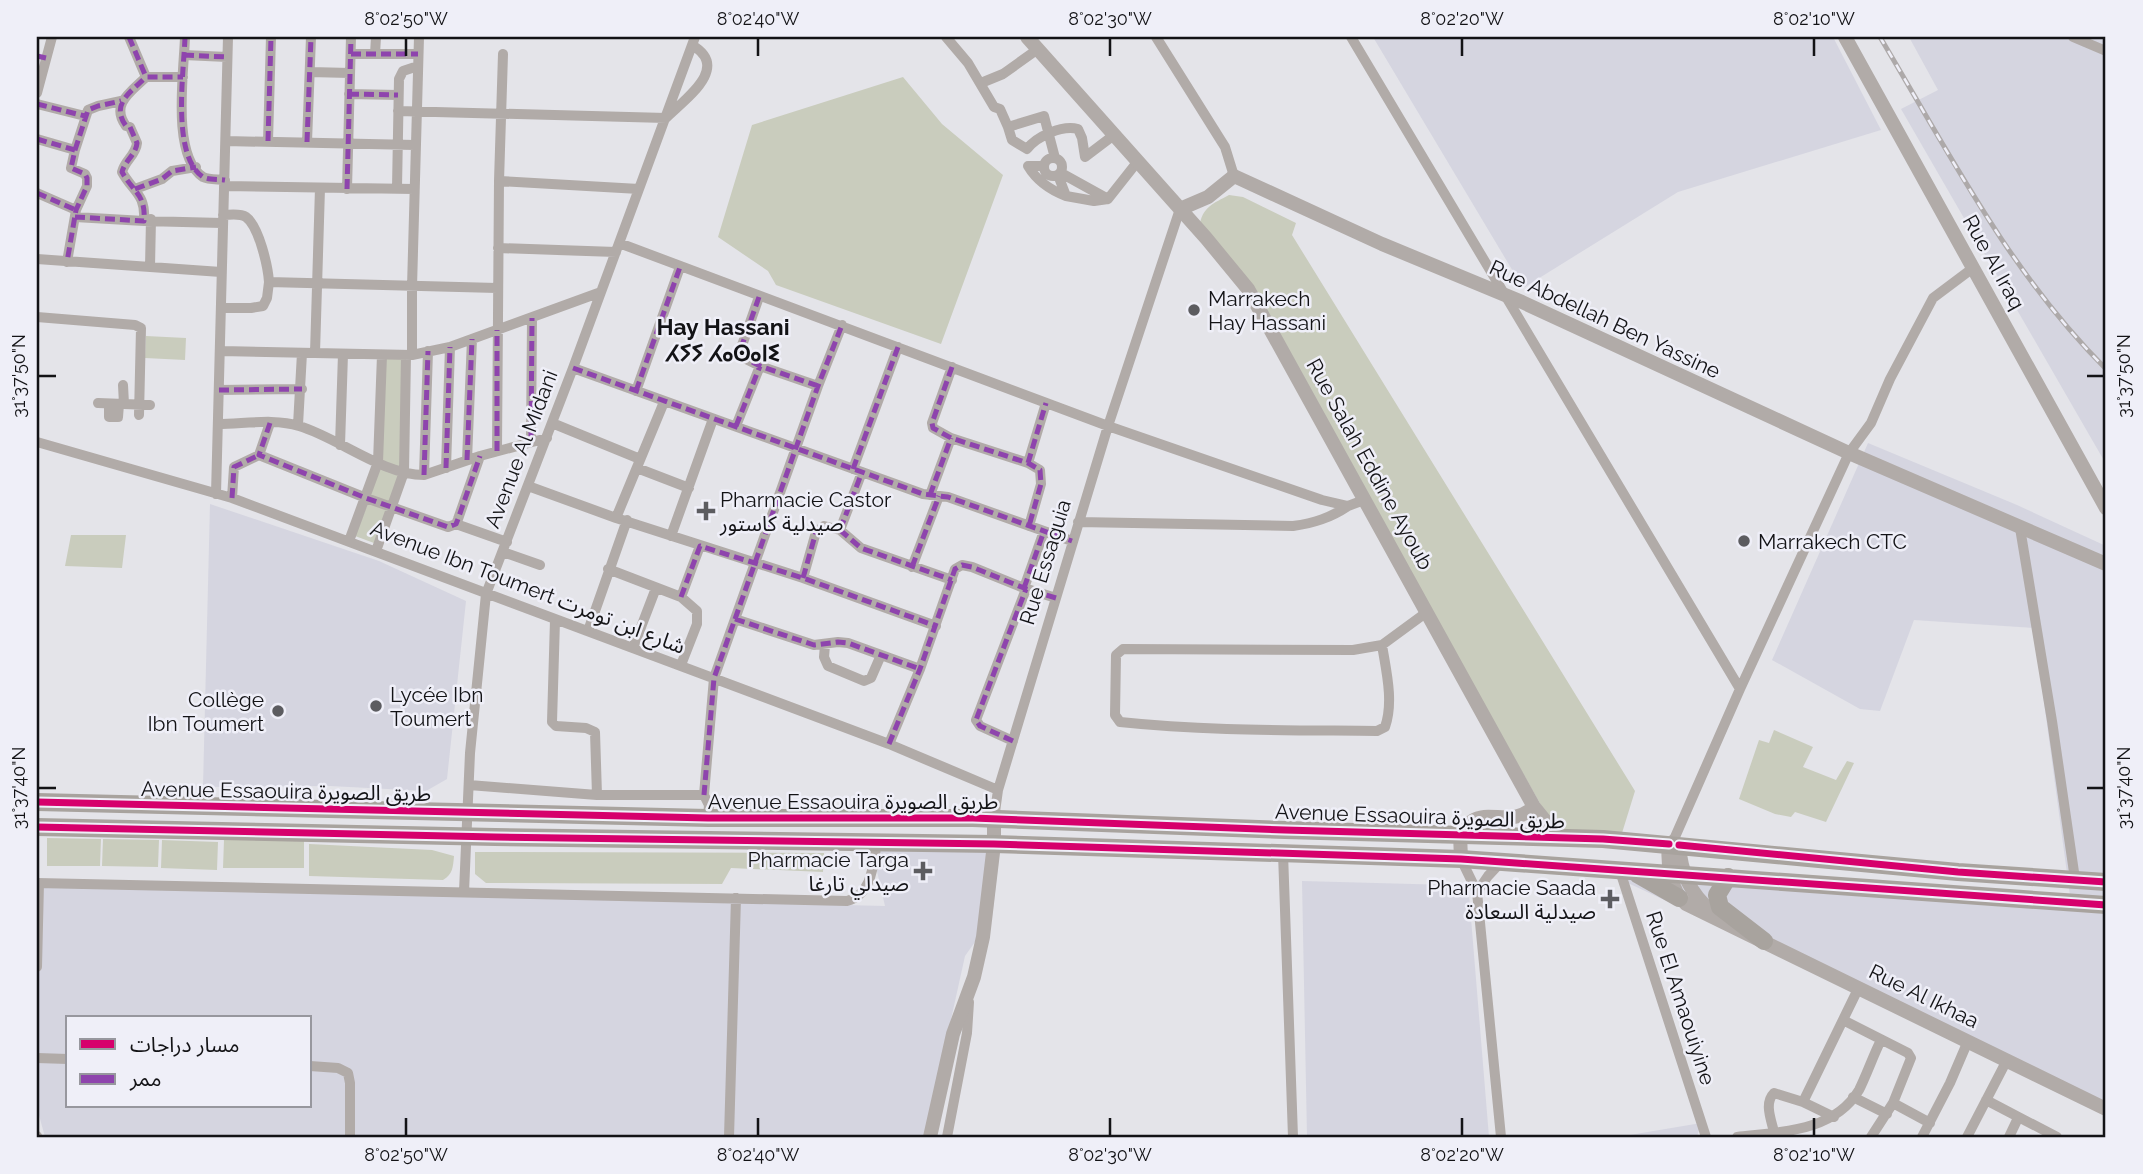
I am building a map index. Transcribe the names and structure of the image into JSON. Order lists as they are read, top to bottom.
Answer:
{
  "streets": {
    "main road": ["Avenue Essaouira طريق الصويرة"],
    "street": [
      "Rue Al Iraq",
      "Rue Abdellah Ben Yassine",
      "Avenue Al Midani",
      "Rue Salah Eddine Ayoub",
      "Rue Essaguia",
      "Avenue Ibn Toumert شارع ابن تومرت",
      "Rue Al Ikhaa",
      "Rue El Amaouiyine"
    ]
  },
  "crossings": [
    ["Avenue Al Midani", "Avenue Ibn Toumert شارع ابن تومرت"],
    ["Avenue Al Midani", "Avenue Essaouira طريق الصويرة"],
    ["Rue Salah Eddine Ayoub", "Rue Essaguia"],
    ["Rue Salah Eddine Ayoub", "Avenue Essaouira طريق الصويرة"],
    ["Rue Essaguia", "Avenue Ibn Toumert شارع ابن تومرت"],
    ["Rue Essaguia", "Avenue Essaouira طريق الصويرة"],
    ["Avenue Essaouira طريق الصويرة", "Rue Al Ikhaa"],
    ["Avenue Essaouira طريق الصويرة", "Rue El Amaouiyine"]
  ],
  "districts": ["Hay Hassani ⵃⵢⵢ ⵃⴰⵙⴰⵏⵉ"],
  "places": {
    "other": [
      "Marrakech Hay Hassani",
      "Marrakech CTC",
      "Lycée Ibn Toumert",
      "Collège Ibn Toumert"
    ],
    "health": ["Pharmacie Castor صيدلية كاستور", "Pharmacie Targa صيدلي تارغا", "Pharmacie Saada صيدلية السعادة"]
  },
  "legend": ["مسار دراجات", "ممر"],
  "coordinates": [
    "8°02'50\"W",
    "8°02'40\"W",
    "8°02'30\"W",
    "8°02'20\"W",
    "8°02'10\"W",
    "31°37'50\"N",
    "31°37'40\"N"
  ]
}
